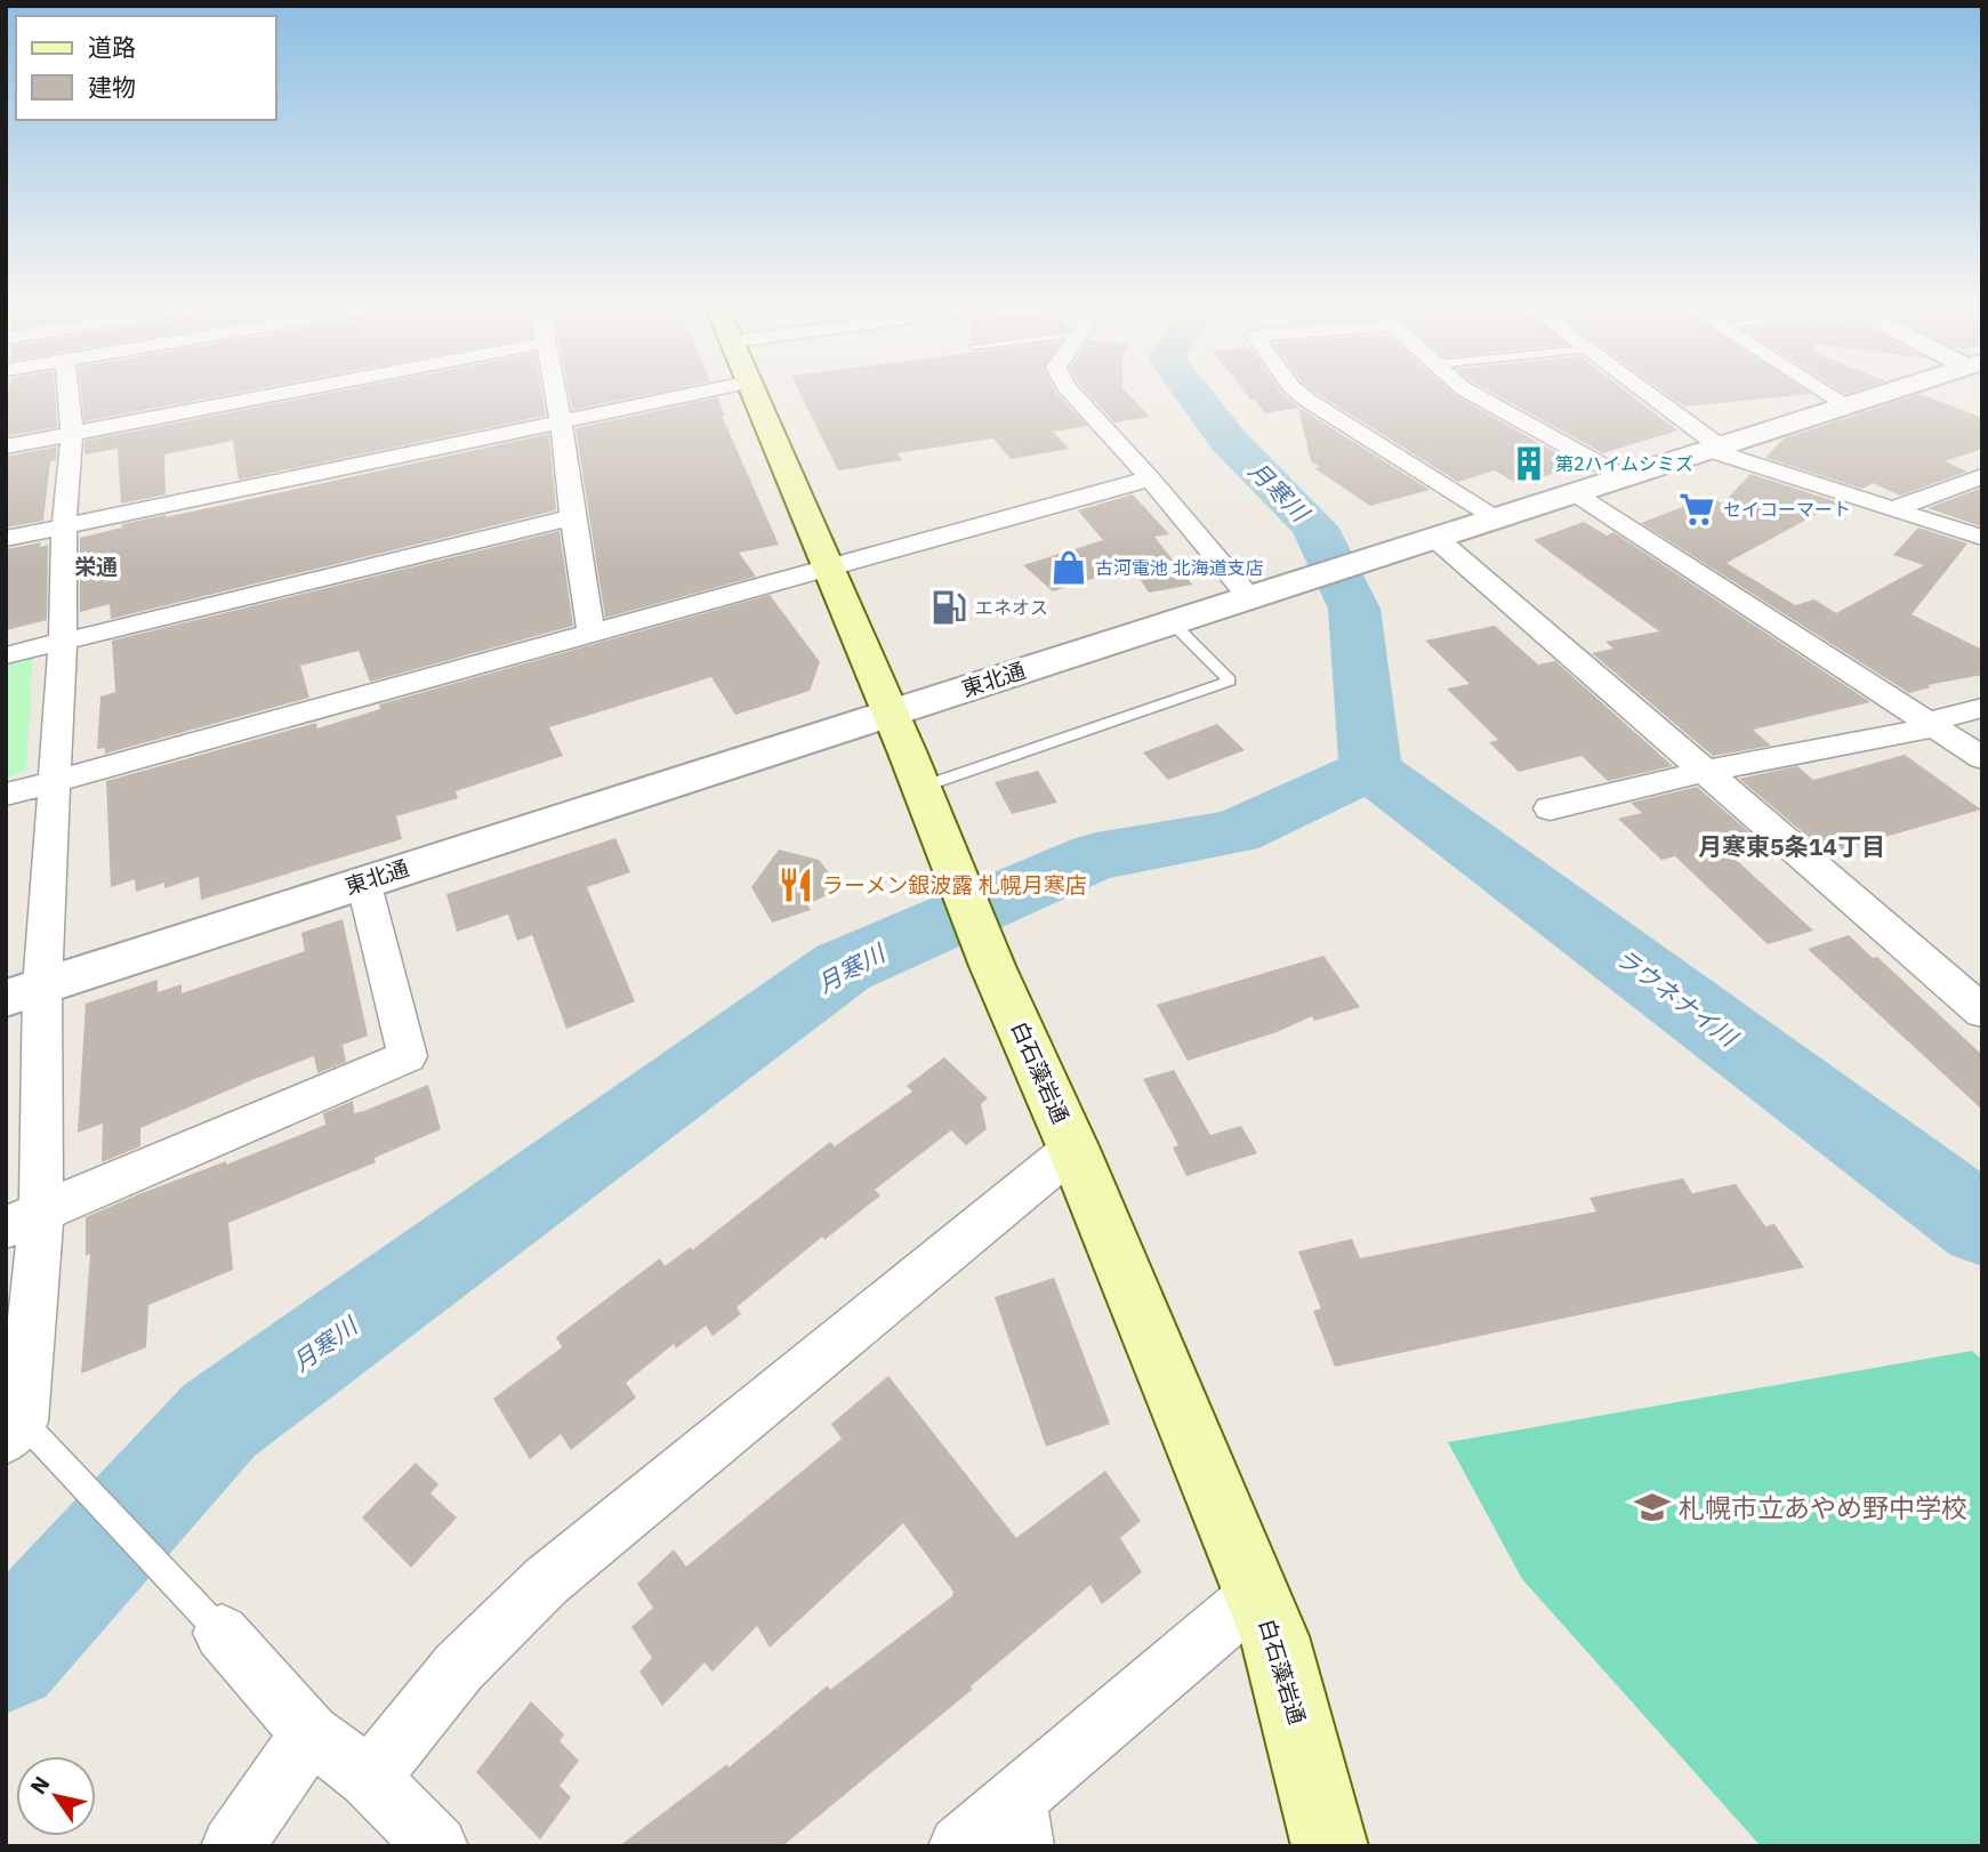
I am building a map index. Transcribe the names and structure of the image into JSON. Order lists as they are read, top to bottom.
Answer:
{
  "streets": {
    "main road": ["白石藻岩通"],
    "street": ["東北通"]
  },
  "crossings": [
    ["東北通", "白石藻岩通"]
  ],
  "districts": ["栄通", "月寒東5条14丁目"],
  "water": ["月寒川", "ラウネナイ川"],
  "places": {
    "building": ["第2ハイムシミズ"],
    "supermarket": ["セイコーマート"],
    "shop": ["古河電池 北海道支店"],
    "fuel station": ["エネオス"],
    "restaurant": ["ラーメン銀波露 札幌月寒店"],
    "school or university": ["札幌市立あやめ野中学校"]
  },
  "legend": ["道路", "建物"],
  "north": "top left"
}
